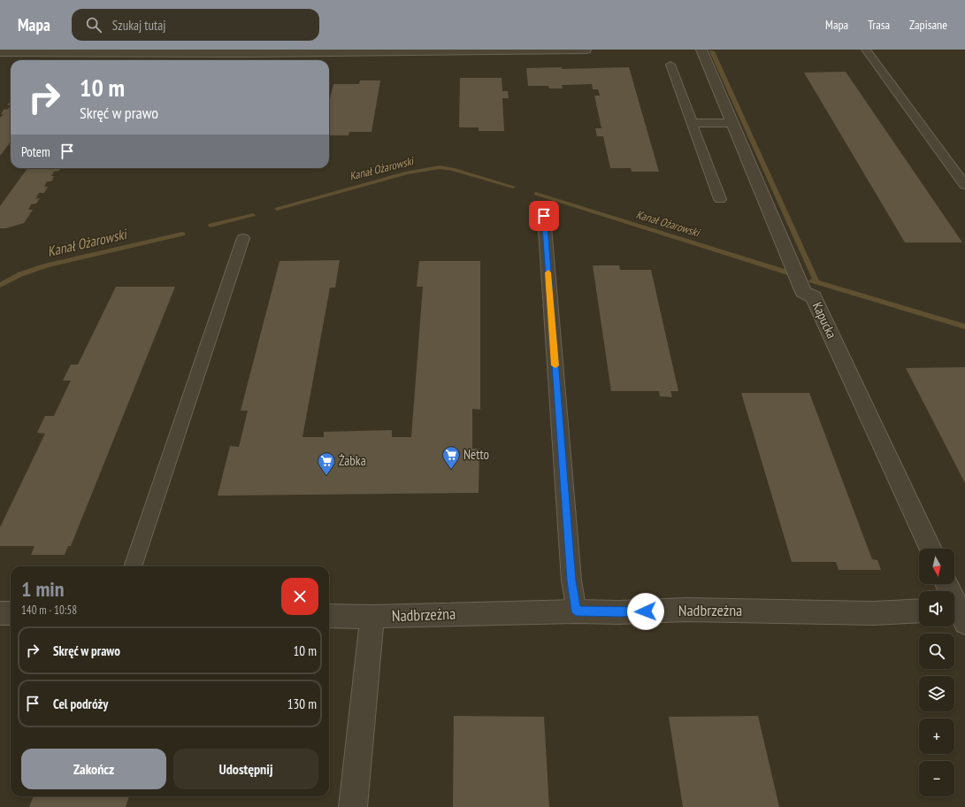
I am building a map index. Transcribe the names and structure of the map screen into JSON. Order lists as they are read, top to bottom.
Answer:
{
  "streets": {
    "street": ["Kapucka", "Nadbrzeżna"]
  },
  "water": ["Kanał Ożarowski"],
  "places": {
    "supermarket": ["Netto", "Żabka"]
  },
  "north": "bottom",
  "page": {
    "header": "Mapa",
    "search": "Szukaj tutaj",
    "nav": ["Mapa", "Trasa", "Zapisane"],
    "turn": ["10 m", "Skręć w prawo"],
    "then": "Potem",
    "map_buttons": ["+", "−"],
    "heading": ["1 min", "140 m · 10:58"],
    "list": [
      {
        "name": "Skręć w prawo",
        "value": "10 m"
      },
      {
        "name": "Cel podróży",
        "value": "130 m"
      }
    ],
    "buttons": ["Zakończ", "Udostępnij"]
  }
}
